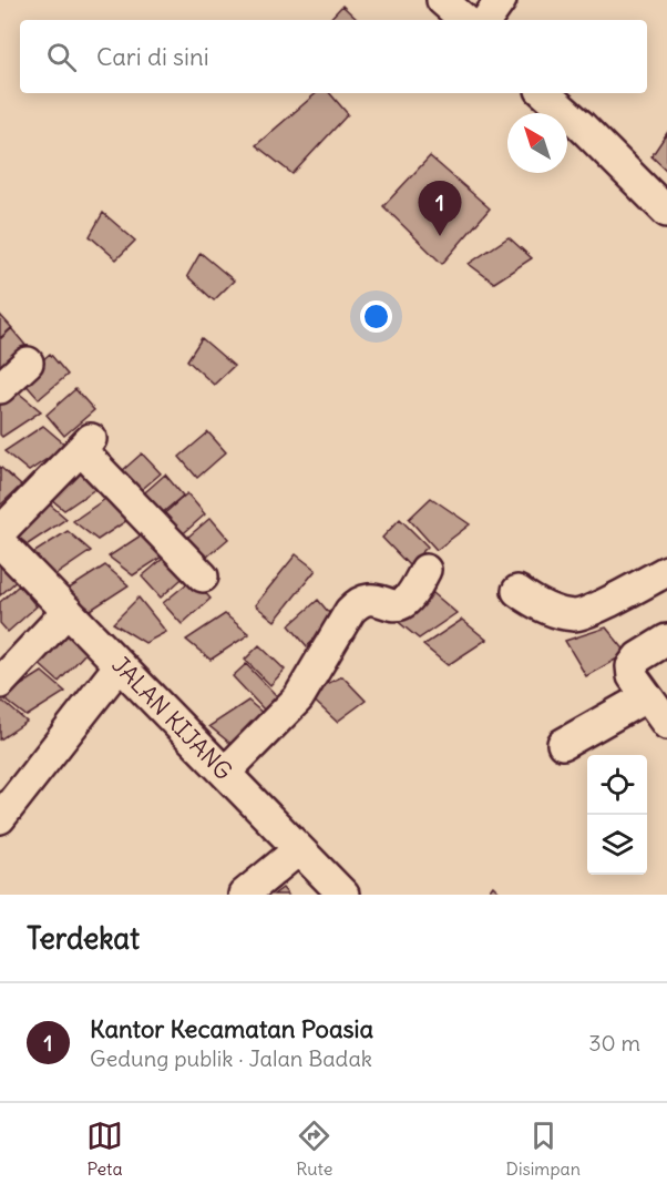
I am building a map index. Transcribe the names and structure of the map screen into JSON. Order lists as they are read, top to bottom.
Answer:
{
  "streets": {
    "street": ["JALAN KIJANG"]
  },
  "north": "top left",
  "page": {
    "search": "Cari di sini",
    "pins": "1",
    "heading": "Terdekat",
    "list": [
      {
        "mark": "1",
        "name": "Kantor Kecamatan Poasia",
        "note": "Gedung publik · Jalan Badak",
        "value": "30 m"
      }
    ],
    "nav": ["Peta", "Rute", "Disimpan"]
  }
}
